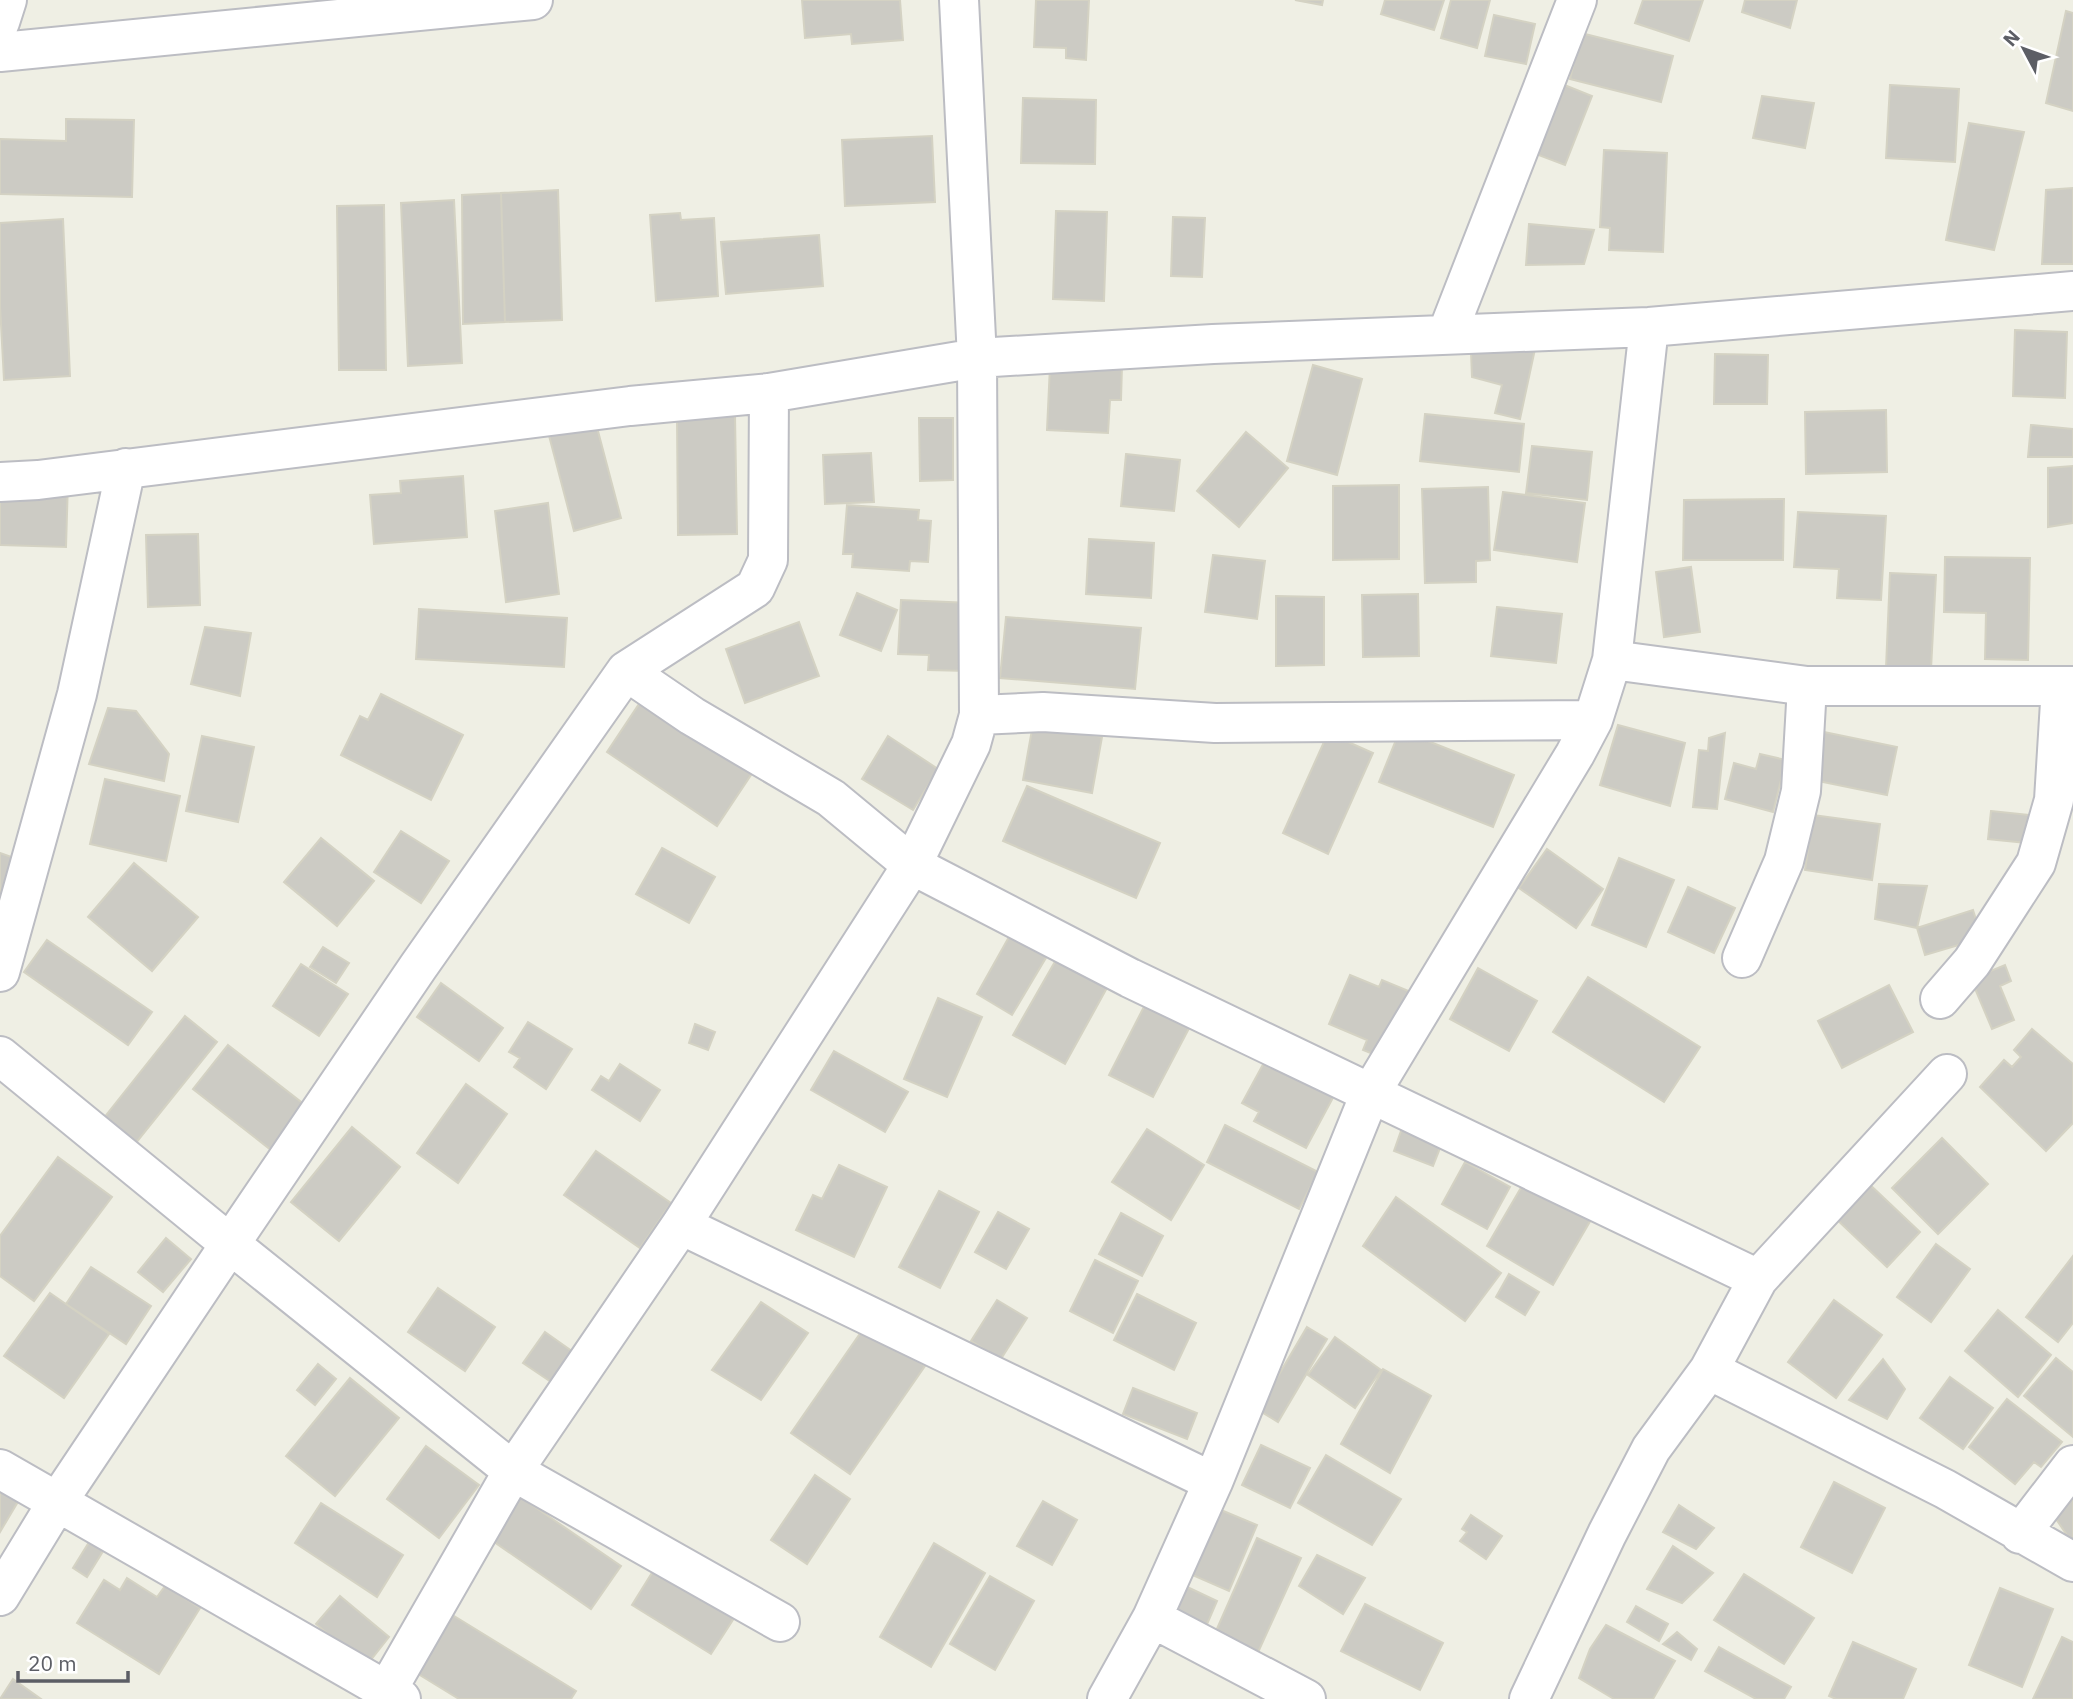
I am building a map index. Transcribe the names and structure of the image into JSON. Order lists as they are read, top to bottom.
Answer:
{
  "scale_bar": "20 m",
  "north": "top left"
}
